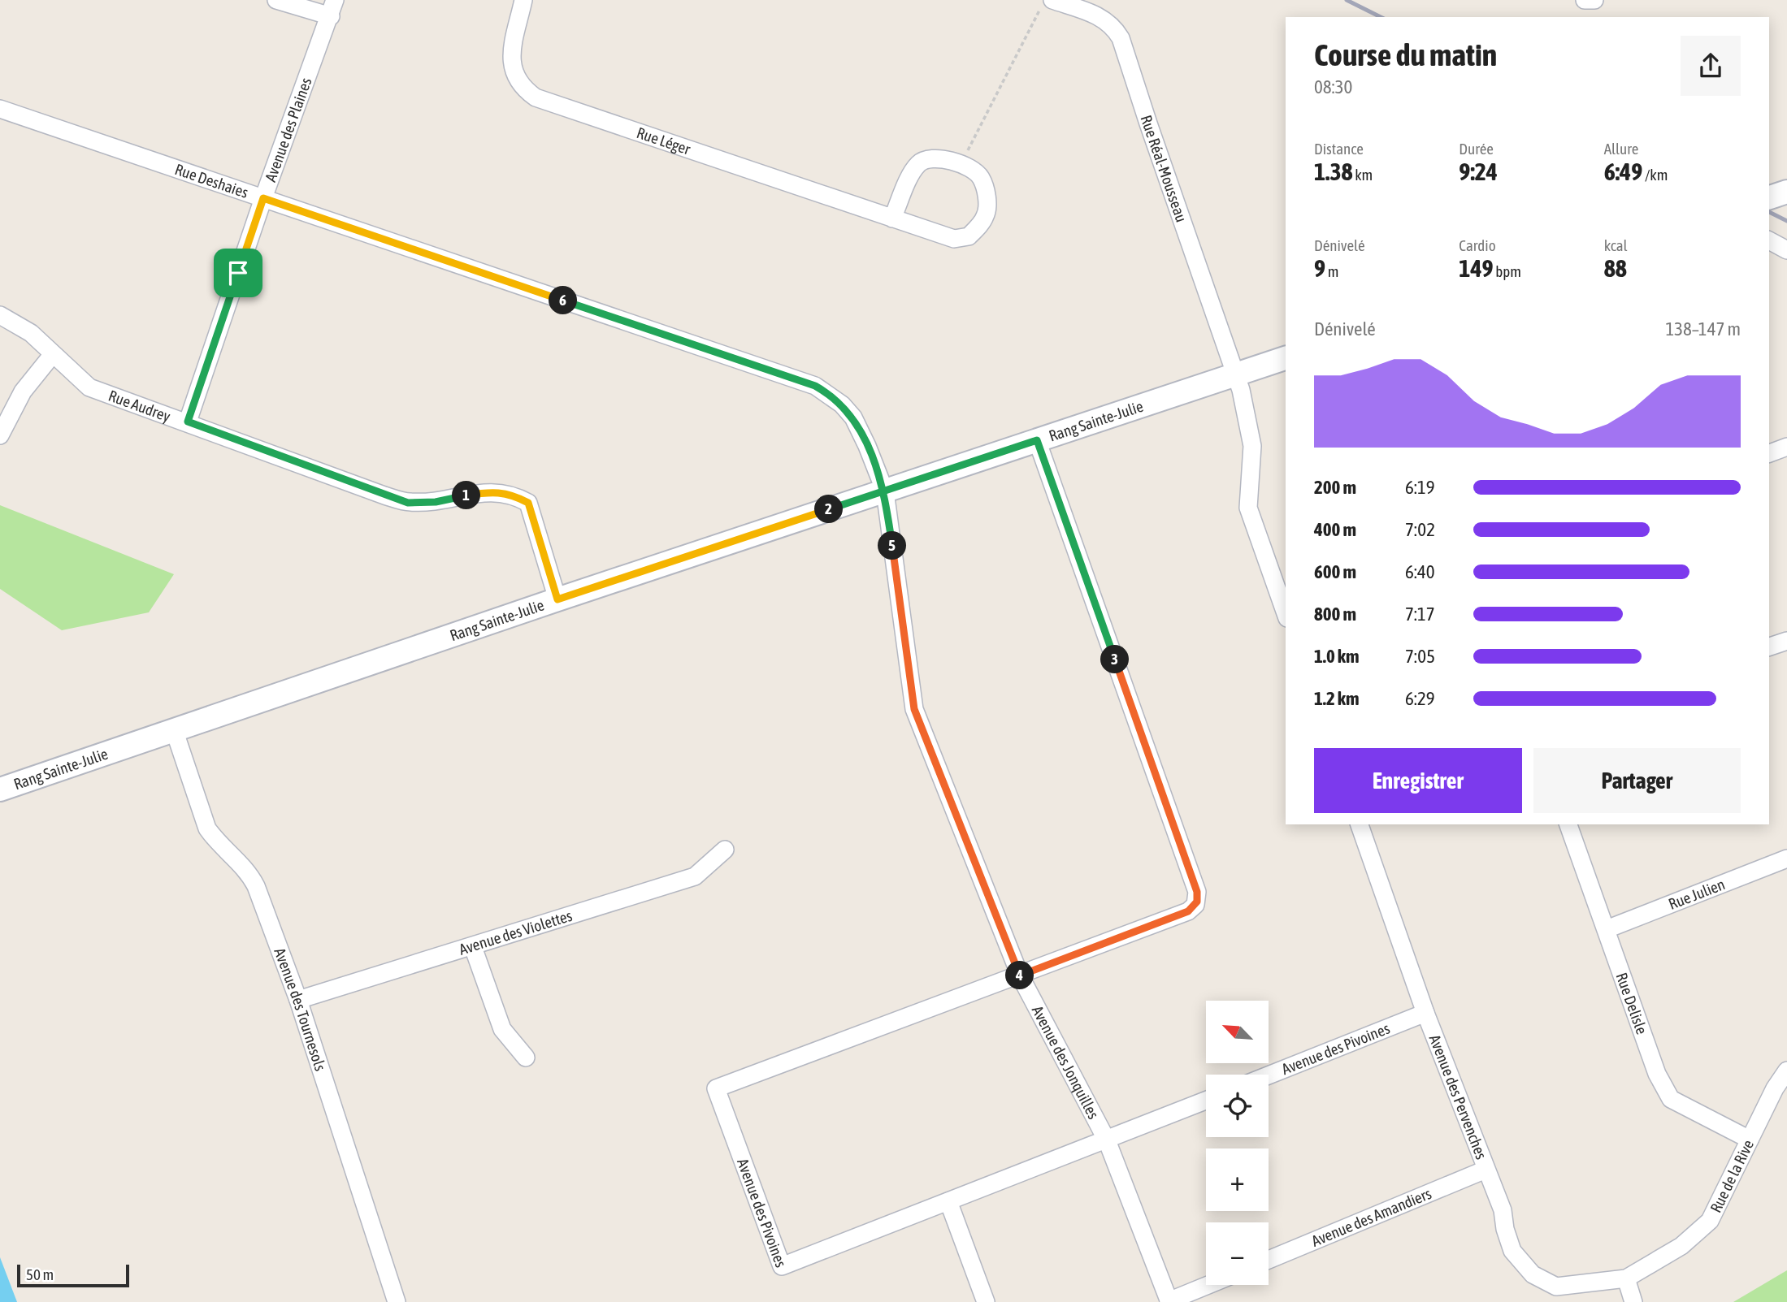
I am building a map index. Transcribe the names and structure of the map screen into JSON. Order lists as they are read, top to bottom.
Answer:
{
  "streets": {
    "street": [
      "Avenue des Plaines",
      "Rue Léger",
      "Rue Réal-Mousseau",
      "Rue Deshaies",
      "Rue Audrey",
      "Rang Sainte-Julie",
      "Rue Julien",
      "Avenue des Violettes",
      "Rue Delisle",
      "Avenue des Tournesols",
      "Avenue des Pivoines",
      "Avenue des Jonquilles",
      "Avenue des Pervenches",
      "Rue de la Rive",
      "Avenue des Amandiers"
    ]
  },
  "crossings": [
    ["Avenue des Plaines", "Rue Deshaies"],
    ["Avenue des Plaines", "Rue Audrey"],
    ["Rue Réal-Mousseau", "Rang Sainte-Julie"],
    ["Rue Deshaies", "Rang Sainte-Julie"],
    ["Rue Deshaies", "Avenue des Jonquilles"],
    ["Rue Audrey", "Rang Sainte-Julie"],
    ["Rang Sainte-Julie", "Avenue des Tournesols"],
    ["Rang Sainte-Julie", "Avenue des Jonquilles"],
    ["Rue Julien", "Rue Delisle"],
    ["Avenue des Violettes", "Avenue des Tournesols"],
    ["Rue Delisle", "Rue de la Rive"],
    ["Avenue des Pivoines", "Avenue des Jonquilles"],
    ["Avenue des Pivoines", "Avenue des Pervenches"],
    ["Avenue des Pervenches", "Rue de la Rive"],
    ["Avenue des Pervenches", "Avenue des Amandiers"]
  ],
  "scale_bar": "50 m",
  "north": "top left",
  "page": {
    "heading": ["Course du matin", "08:30"],
    "stats": [
      ["Distance", "1.38 km"],
      ["Durée", "9:24"],
      ["Allure", "6:49 /km"],
      ["Dénivelé", "9 m"],
      ["Cardio", "149 bpm"],
      ["kcal", "88"]
    ],
    "pins": [
      "6",
      "1",
      "2",
      "5",
      "3",
      "4"
    ],
    "chart": ["Dénivelé", "138–147 m"],
    "list": [
      {
        "name": "200 m",
        "note": "6:19"
      },
      {
        "name": "400 m",
        "note": "7:02"
      },
      {
        "name": "600 m",
        "note": "6:40"
      },
      {
        "name": "800 m",
        "note": "7:17"
      },
      {
        "name": "1.0 km",
        "note": "7:05"
      },
      {
        "name": "1.2 km",
        "note": "6:29"
      }
    ],
    "buttons": ["Enregistrer", "Partager"],
    "map_buttons": ["+", "−"],
    "scale": "50 m"
  }
}
